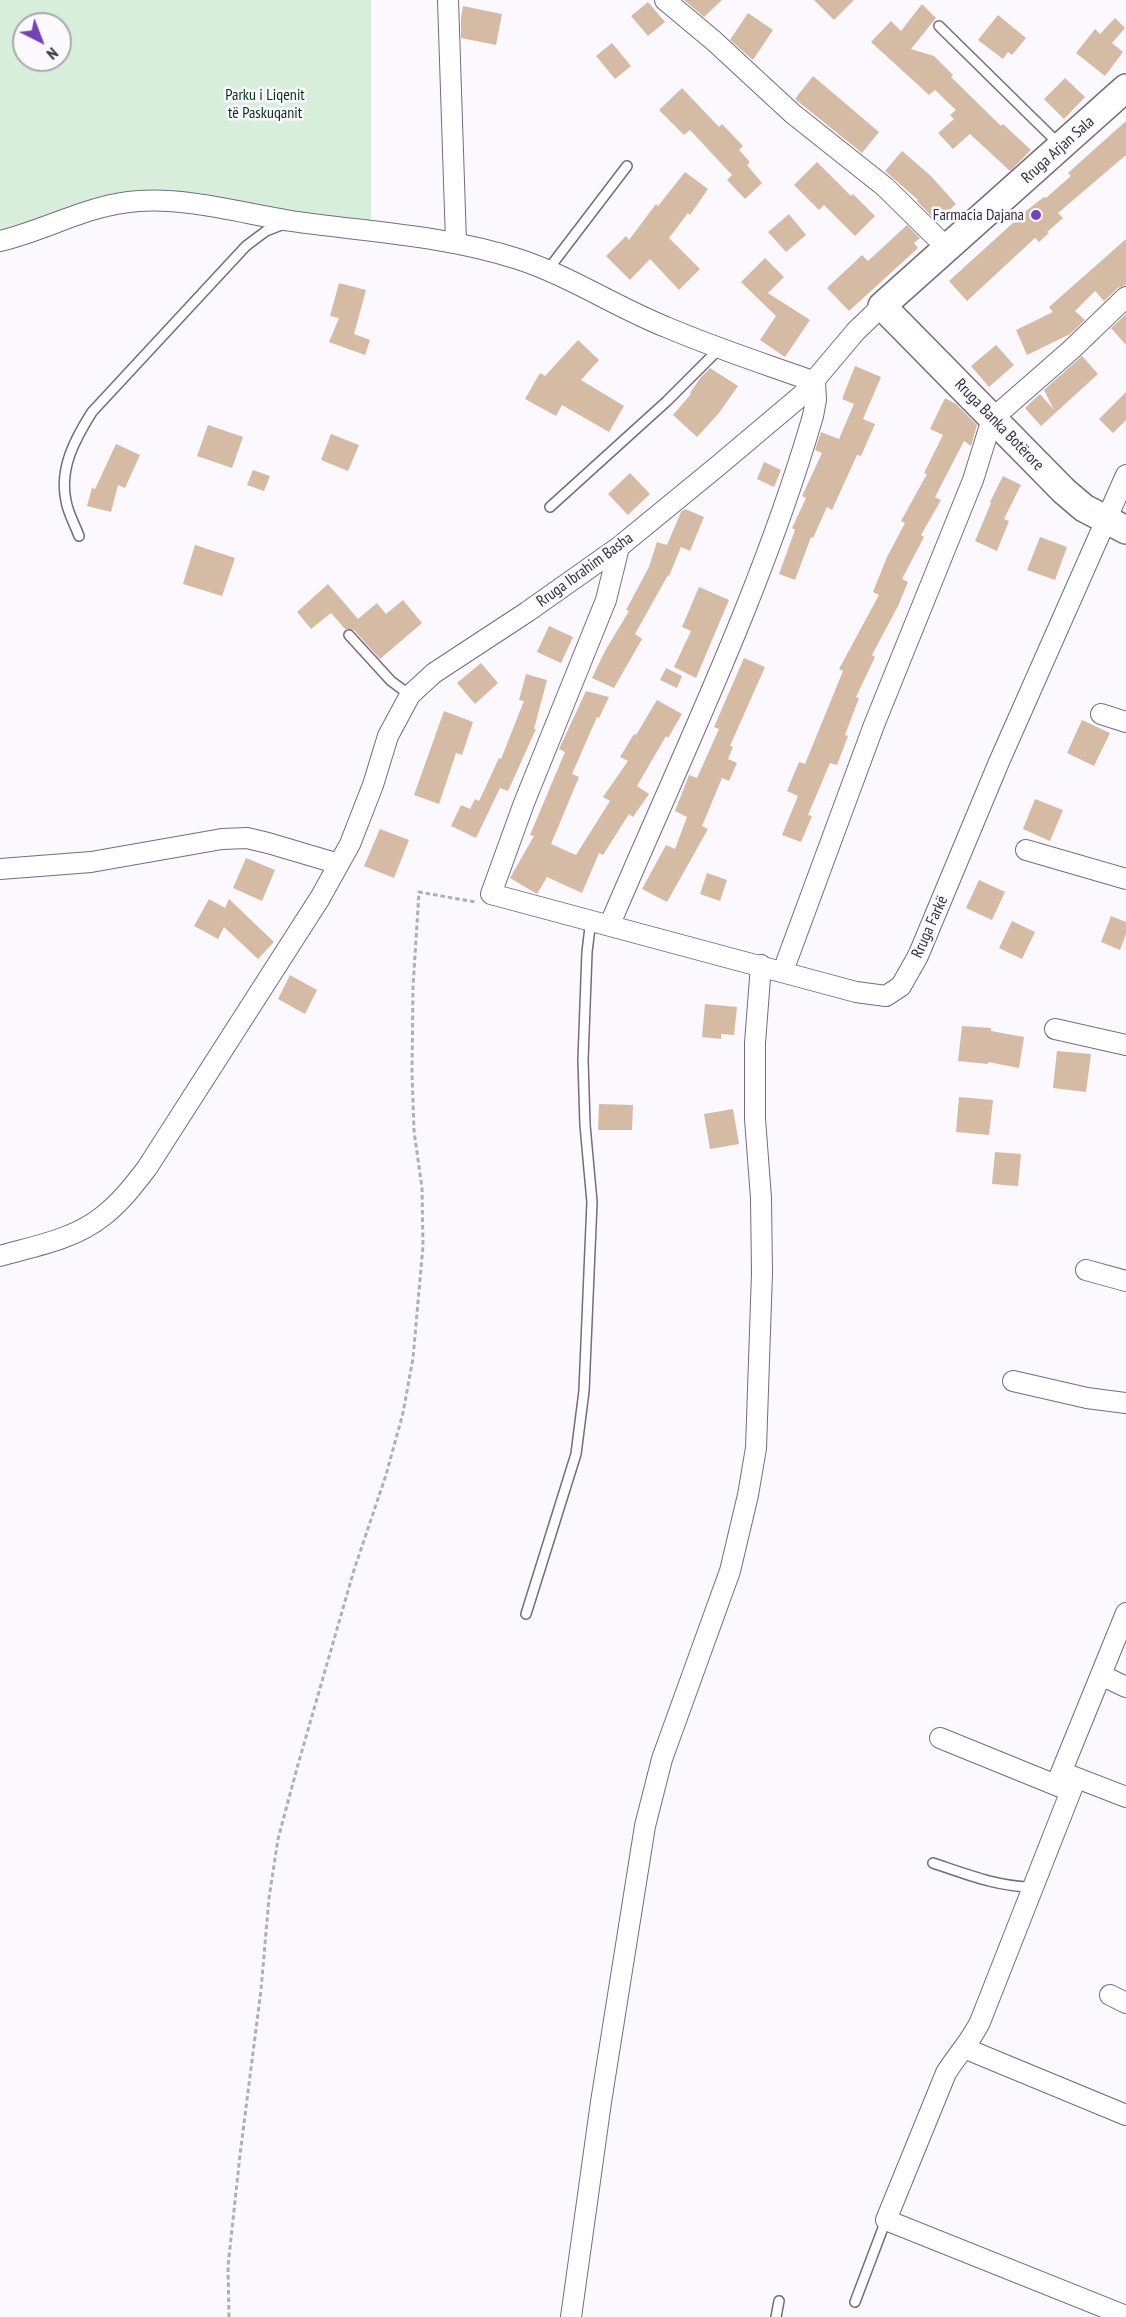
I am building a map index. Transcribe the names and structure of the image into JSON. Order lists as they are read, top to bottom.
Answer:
{
  "streets": {
    "street": [
      "Rruga Arjan Sala",
      "Rruga Banka Botërore",
      "Rruga Ibrahim Basha",
      "Rruga Farkë"
    ]
  },
  "crossings": [
    ["Rruga Arjan Sala", "Rruga Banka Botërore"],
    ["Rruga Arjan Sala", "Rruga Ibrahim Basha"],
    ["Rruga Banka Botërore", "Rruga Ibrahim Basha"],
    ["Rruga Banka Botërore", "Rruga Farkë"]
  ],
  "parks": ["Parku i Liqenit të Paskuqanit"],
  "places": ["Farmacia Dajana"],
  "north": "bottom right"
}
